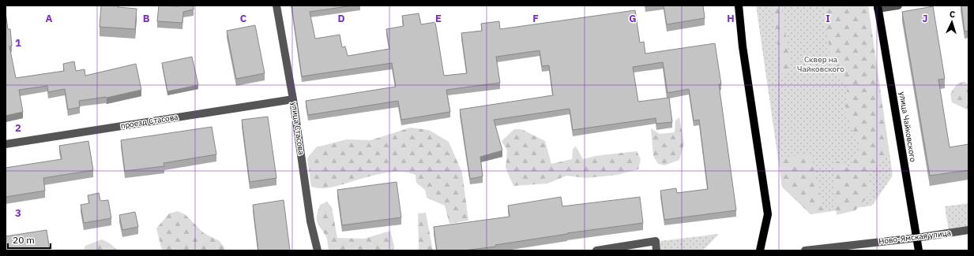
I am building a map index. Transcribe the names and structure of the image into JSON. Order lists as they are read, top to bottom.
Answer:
{
  "streets": {
    "main road": ["улица Чайковского"],
    "street": ["проезд Стасова", "улица Стасова", "Ново-Ямская улица"]
  },
  "crossings": [
    ["проезд Стасова", "улица Стасова"],
    ["улица Чайковского", "Ново-Ямская улица"]
  ],
  "parks": ["Сквер на Чайковского"],
  "scale_bar": "20 m",
  "north": "top",
  "grid": {
    "columns": [
      "A",
      "B",
      "C",
      "D",
      "E",
      "F",
      "G",
      "H",
      "I",
      "J"
    ],
    "rows": ["1", "2", "3"]
  }
}
